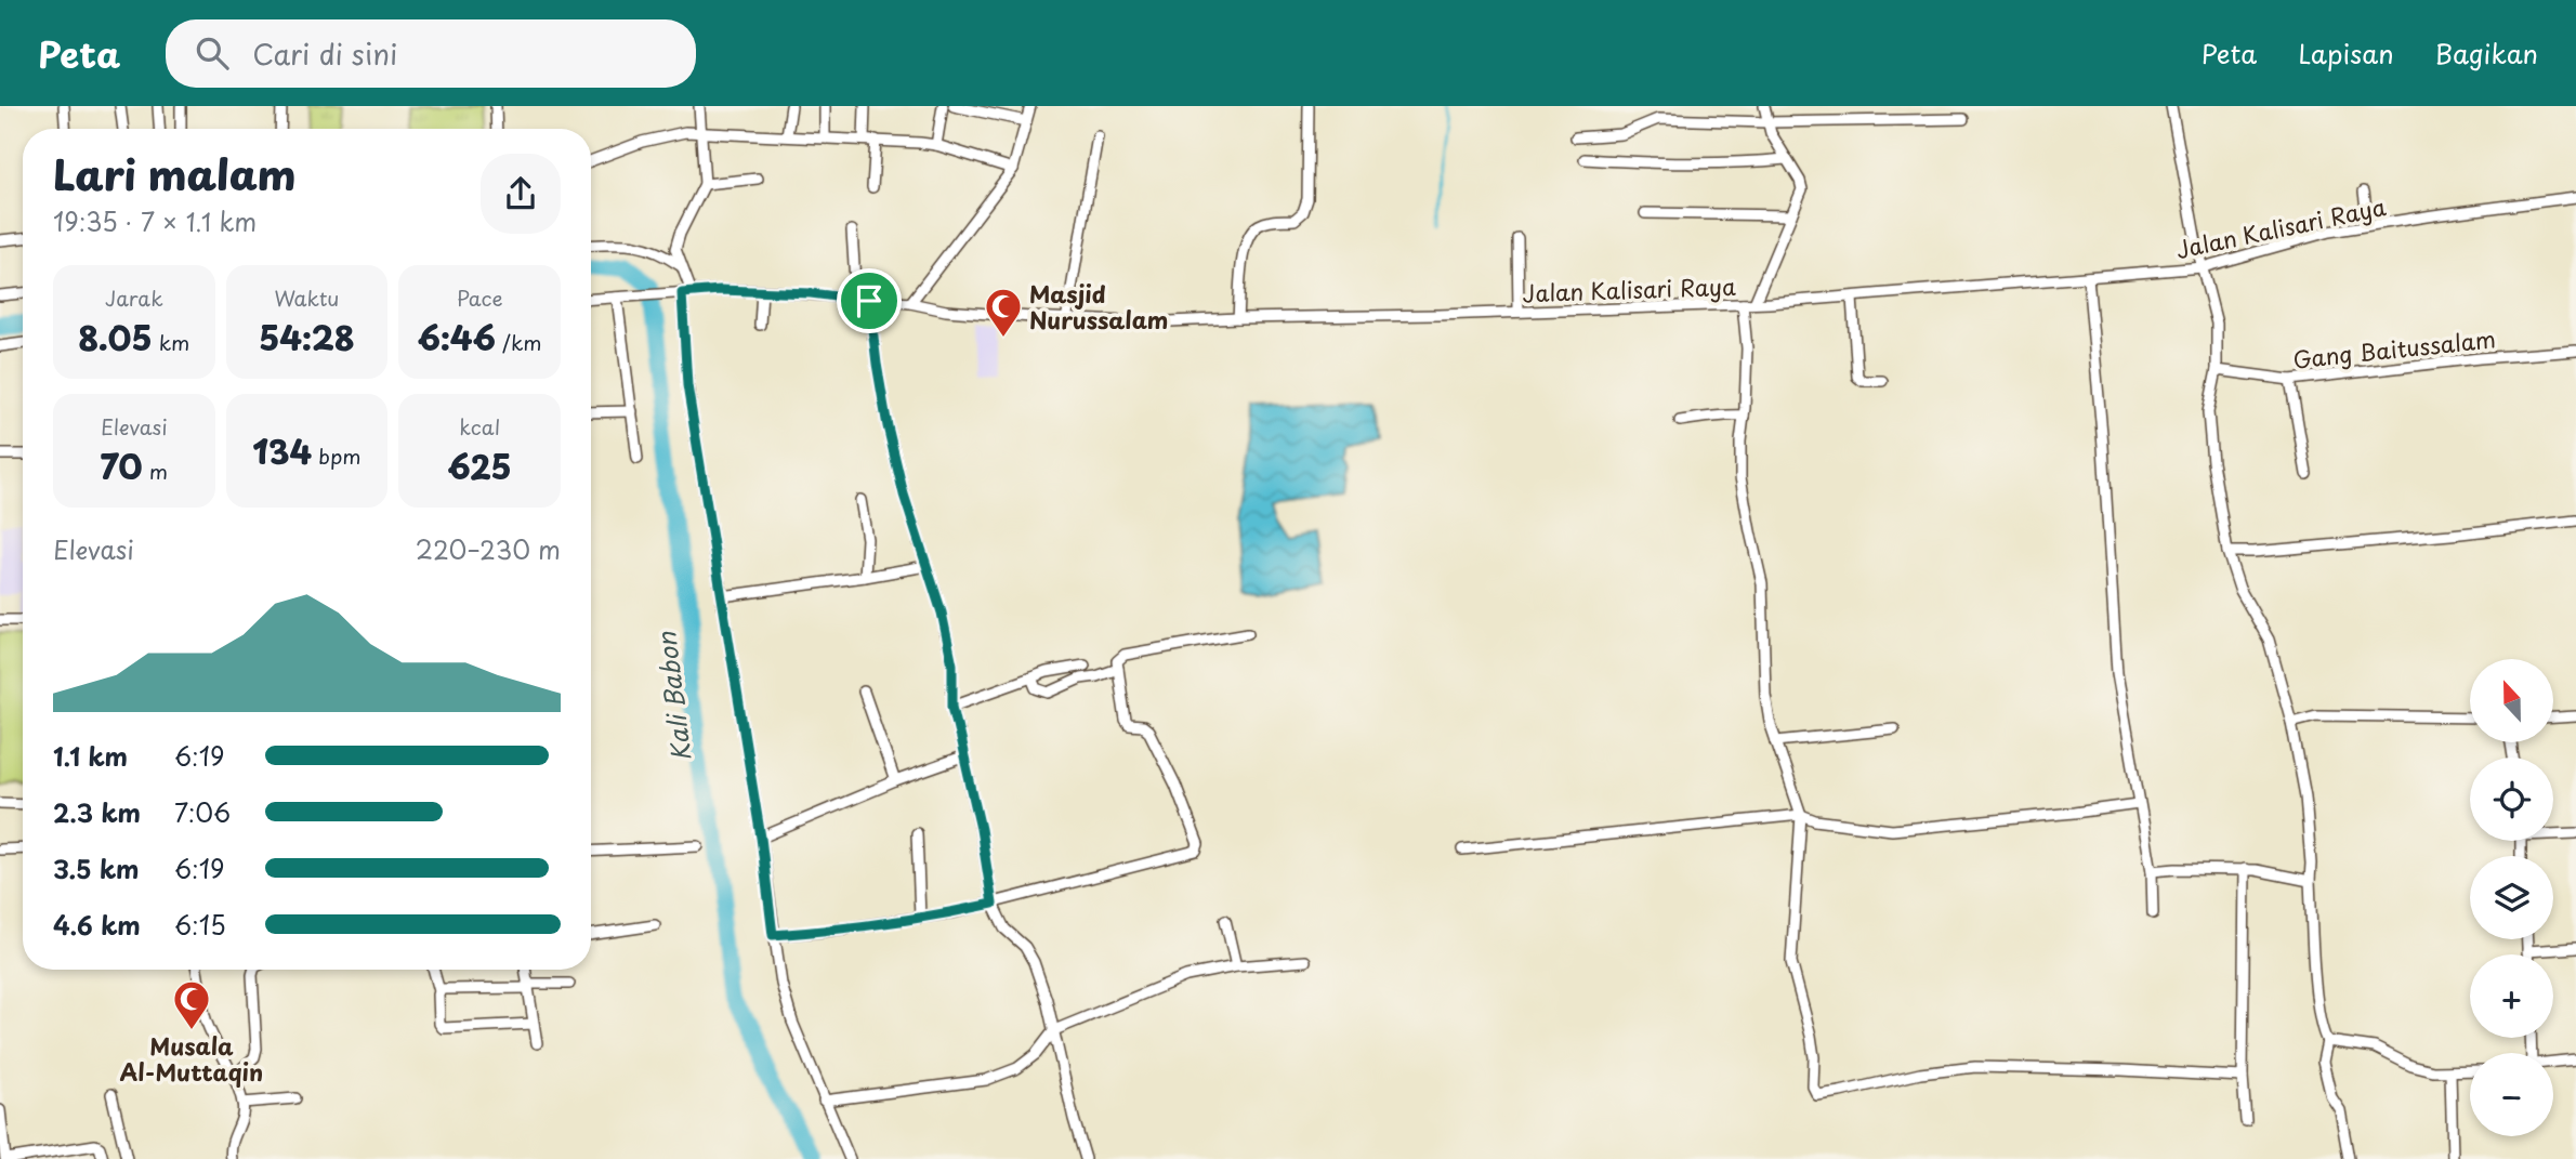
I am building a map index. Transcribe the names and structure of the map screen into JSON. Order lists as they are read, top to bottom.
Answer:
{
  "streets": {
    "street": ["Jalan Kalisari Raya", "Gang Baitussalam"]
  },
  "water": ["Kali Babon"],
  "places": {
    "mosque": ["Masjid Nurussalam", "Musala Al-Muttaqin"]
  },
  "north": "top",
  "page": {
    "header": "Peta",
    "search": "Cari di sini",
    "nav": ["Peta", "Lapisan", "Bagikan"],
    "heading": ["Lari malam", "19:35 · 7 × 1.1 km"],
    "stats": [
      ["Jarak", "8.05 km"],
      ["Waktu", "54:28"],
      ["Pace", "6:46 /km"],
      ["Elevasi", "70 m"],
      ["134 bpm"],
      ["kcal", "625"]
    ],
    "chart": ["Elevasi", "220–230 m"],
    "map_buttons": ["+", "−"],
    "list": [
      {
        "name": "1.1 km",
        "note": "6:19"
      },
      {
        "name": "2.3 km",
        "note": "7:06"
      },
      {
        "name": "3.5 km",
        "note": "6:19"
      },
      {
        "name": "4.6 km",
        "note": "6:15"
      }
    ]
  }
}
